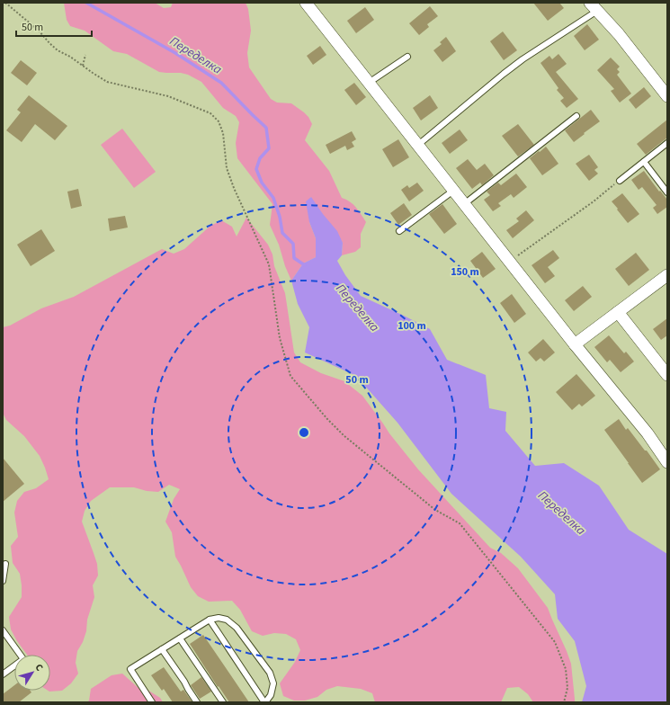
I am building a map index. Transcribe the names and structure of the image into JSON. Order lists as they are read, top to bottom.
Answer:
{
  "water": ["Переделка"],
  "scale_bar": "50 m",
  "north": "top right",
  "rings": ["150 m", "100 m", "50 m"]
}
